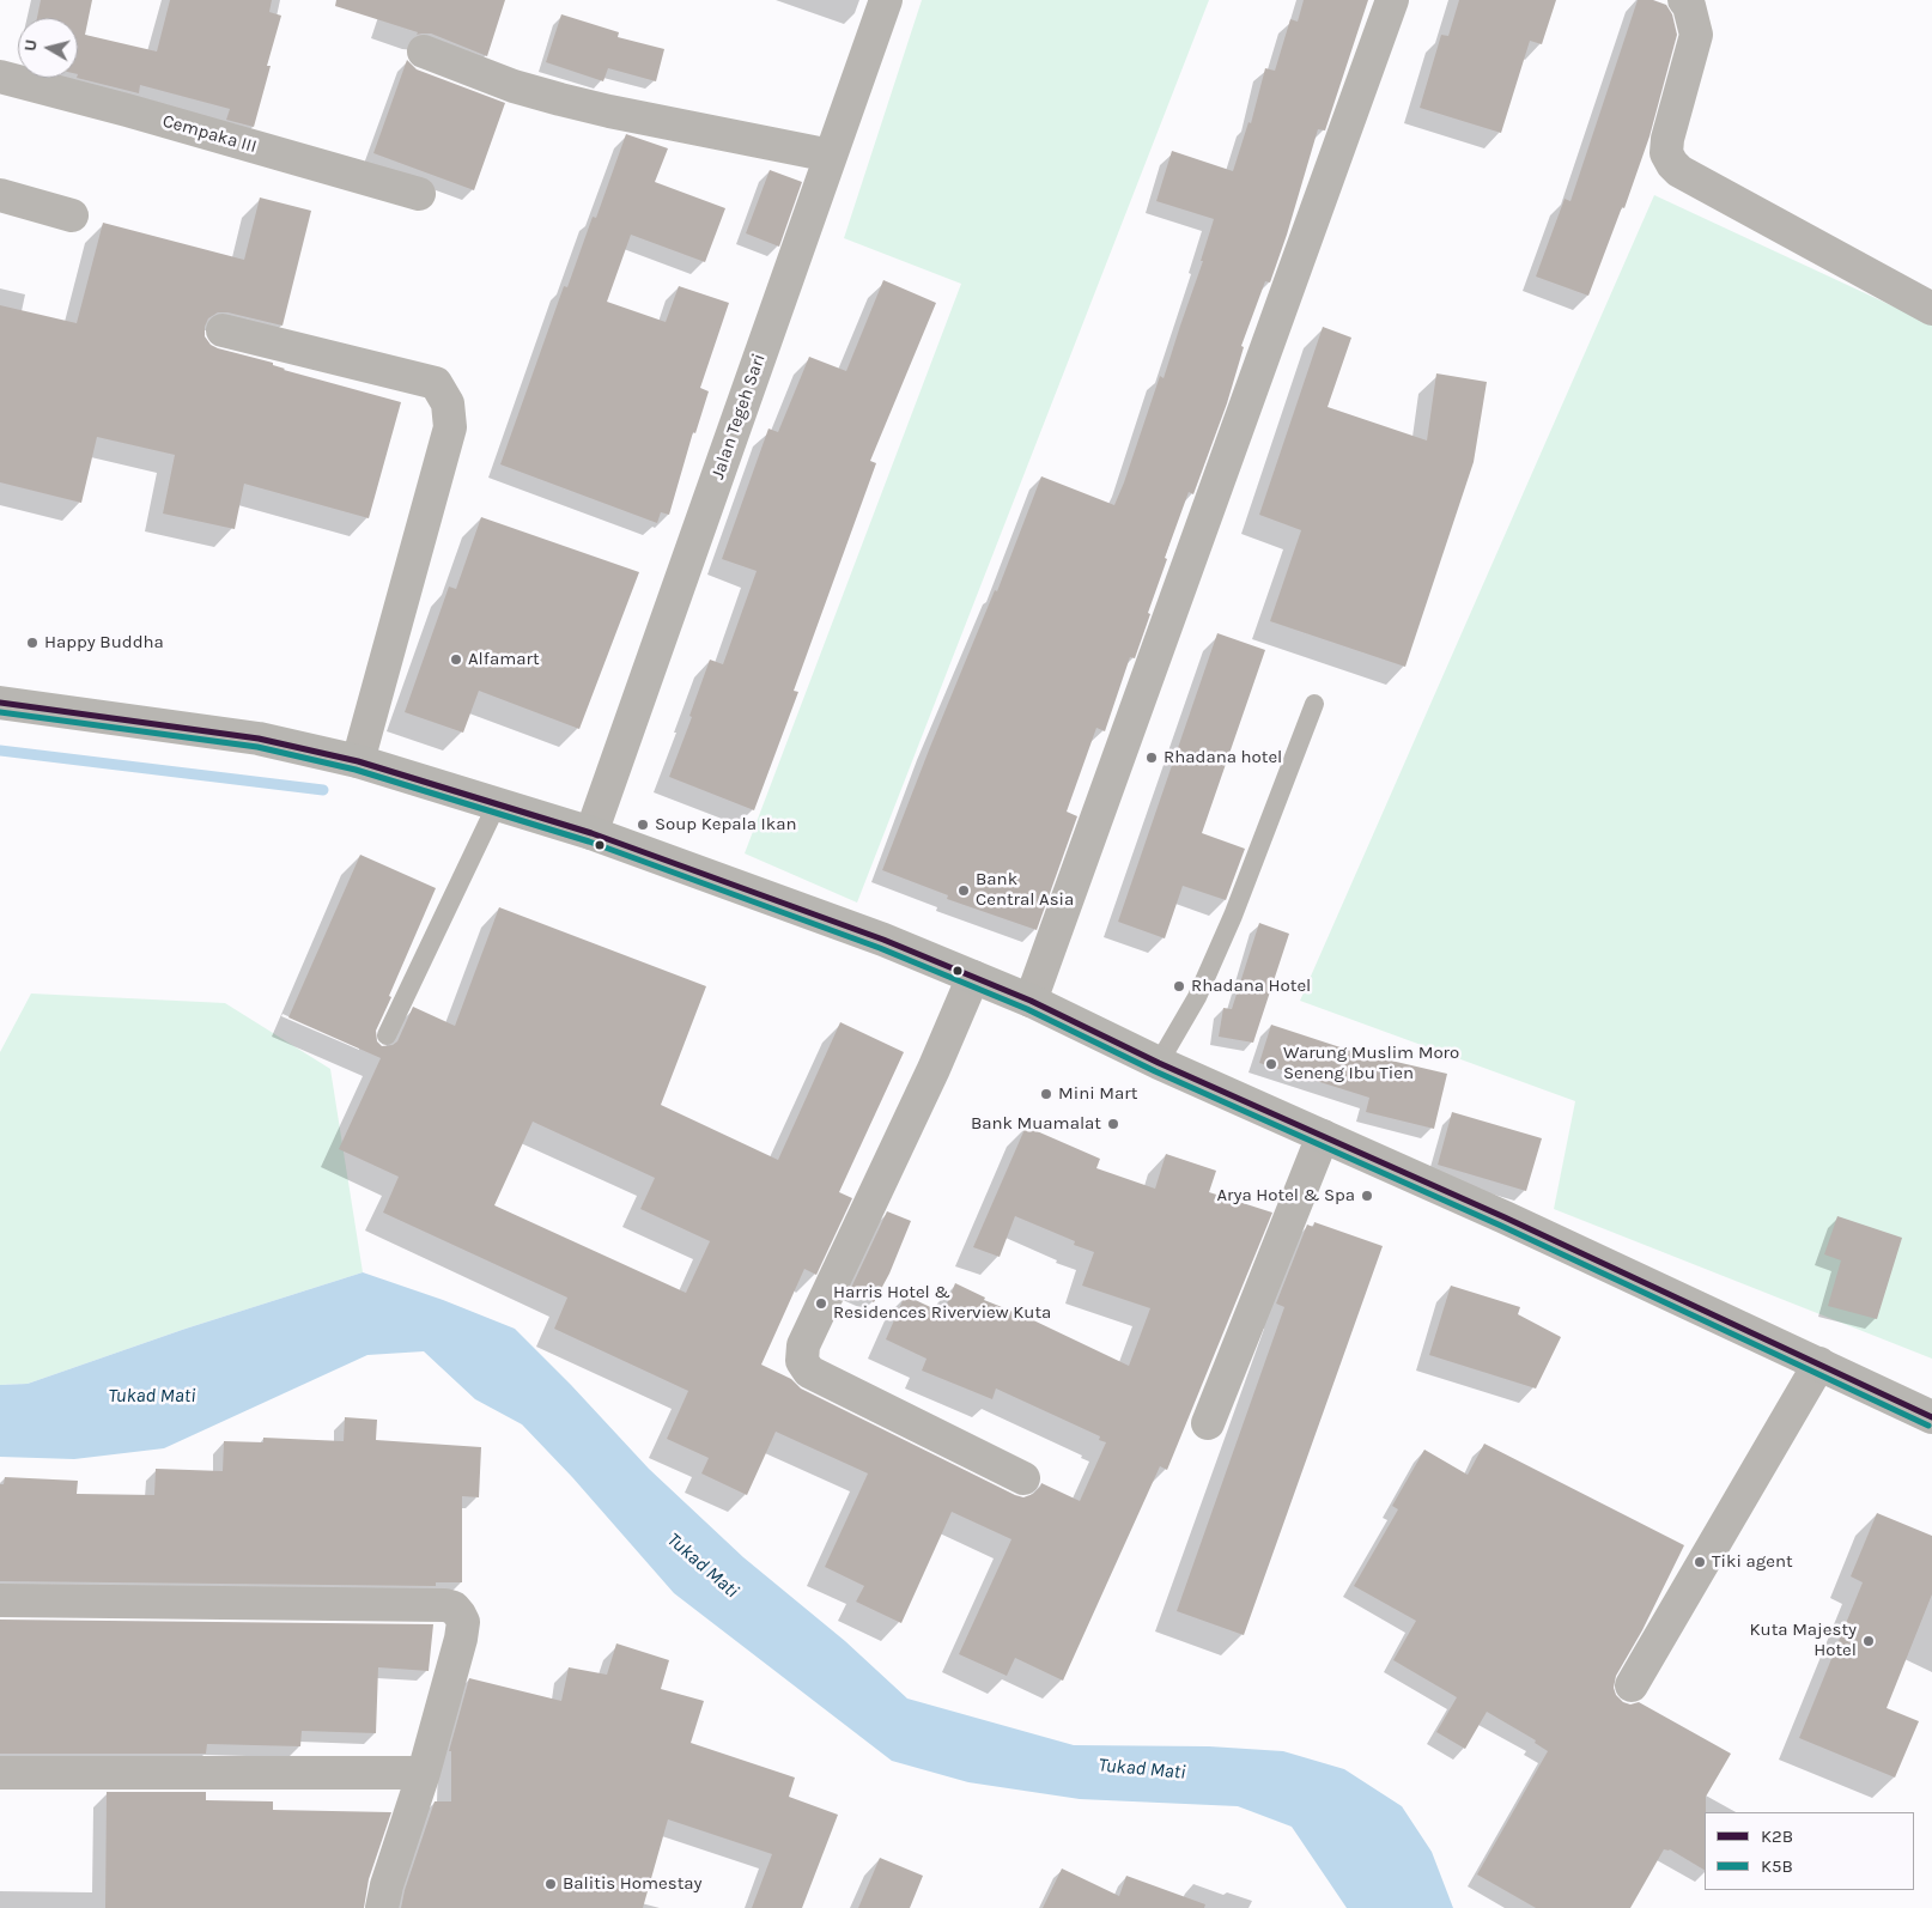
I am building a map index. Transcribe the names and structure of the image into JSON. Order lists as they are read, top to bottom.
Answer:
{
  "streets": {
    "street": ["Cempaka III", "Jalan Tegeh Sari"]
  },
  "water": ["Tukad Mati"],
  "places": [
    "Happy Buddha",
    "Alfamart",
    "Rhadana hotel",
    "Soup Kepala Ikan",
    "Bank Central Asia",
    "Rhadana Hotel",
    "Warung Muslim Moro Seneng Ibu Tien",
    "Mini Mart",
    "Bank Muamalat",
    "Arya Hotel & Spa",
    "Harris Hotel & Residences Riverview Kuta",
    "Tiki agent",
    "Kuta Majesty Hotel",
    "Balitis Homestay"
  ],
  "lines": ["transit line K2B", "transit line K5B"],
  "legend": ["K2B", "K5B"],
  "north": "left"
}
